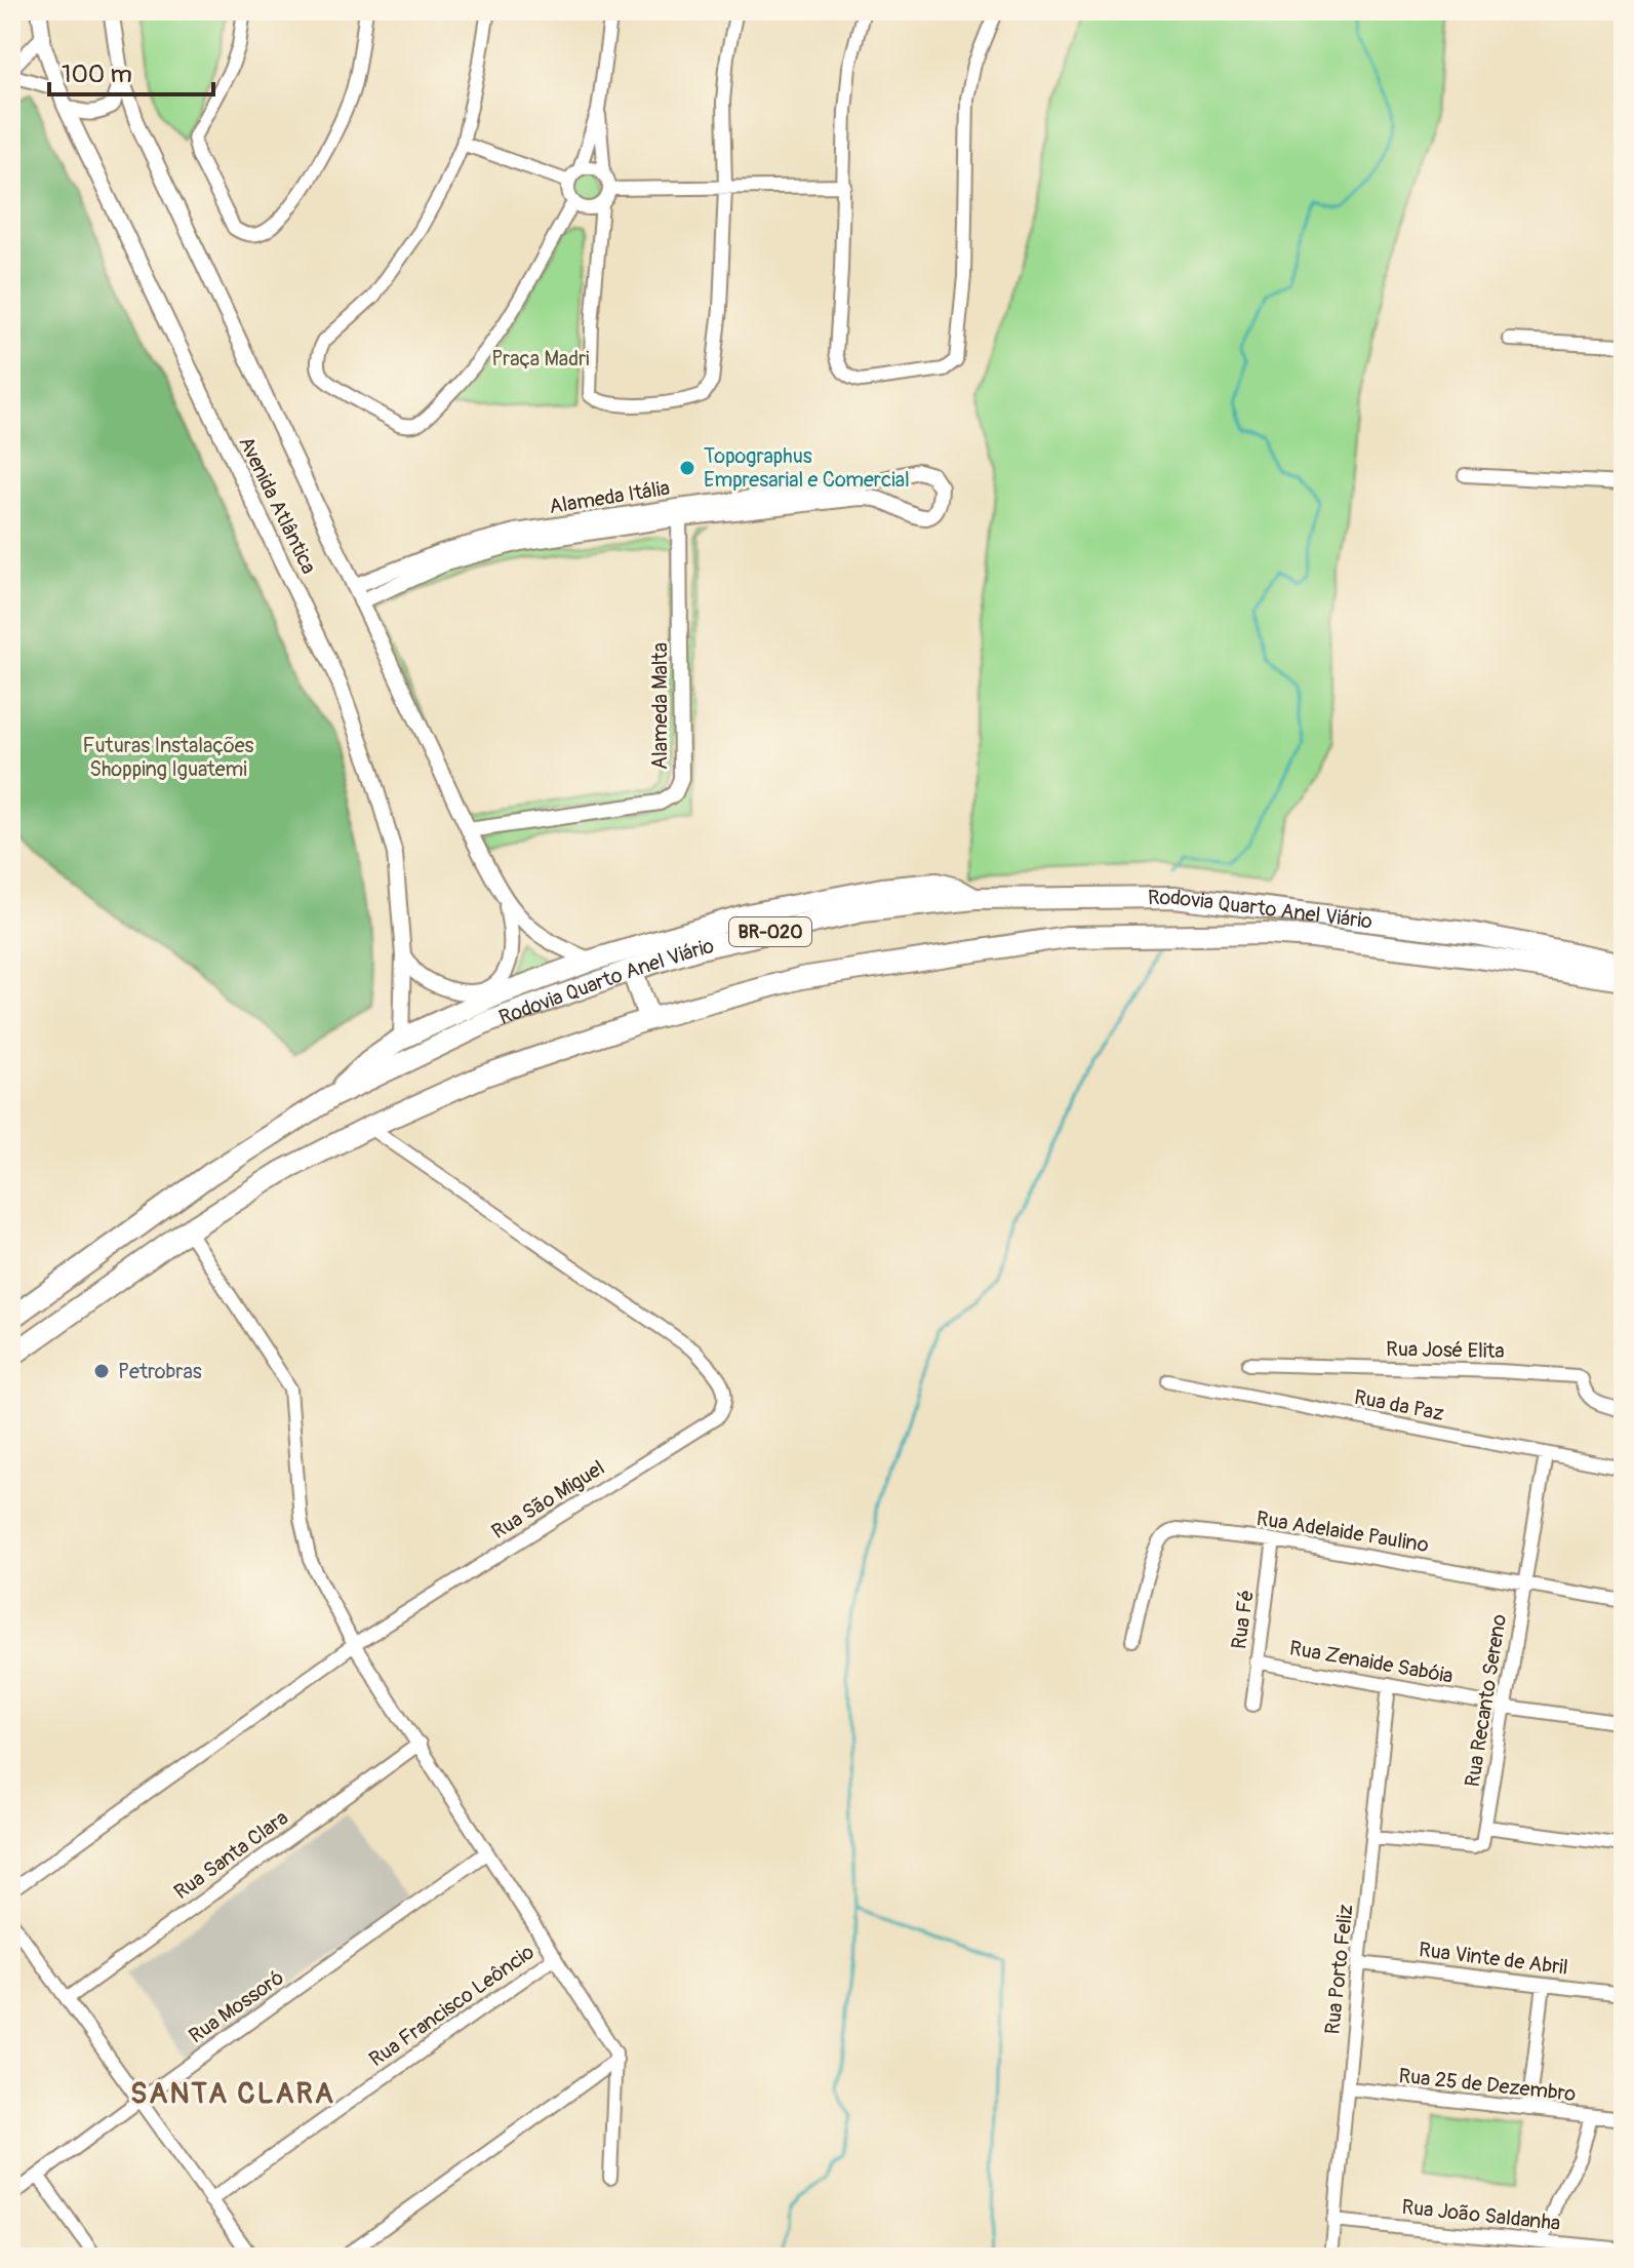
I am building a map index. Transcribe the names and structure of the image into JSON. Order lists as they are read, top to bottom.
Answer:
{
  "streets": {
    "highway": ["Rodovia Quarto Anel Viário", "BR-020"],
    "street": [
      "Alameda Itália",
      "Avenida Atlântica",
      "Alameda Malta",
      "Rua José Elita",
      "Rua da Paz",
      "Rua São Miguel",
      "Rua Adelaide Paulino",
      "Rua Fé",
      "Rua Zenaide Sabóia",
      "Rua Recanto Sereno",
      "Rua Santa Clara",
      "Rua Vinte de Abril",
      "Rua Porto Feliz",
      "Rua Francisco Leôncio",
      "Rua Mossoró",
      "Rua 25 de Dezembro",
      "Rua João Saldanha"
    ]
  },
  "crossings": [
    ["Alameda Itália", "Avenida Atlântica"],
    ["Alameda Itália", "Alameda Malta"],
    ["Avenida Atlântica", "Alameda Malta"],
    ["Rodovia Quarto Anel Viário", "Rua São Miguel"],
    ["Rua da Paz", "Rua Recanto Sereno"],
    ["Rua Adelaide Paulino", "Rua Fé"],
    ["Rua Adelaide Paulino", "Rua Recanto Sereno"],
    ["Rua Fé", "Rua Zenaide Sabóia"],
    ["Rua Zenaide Sabóia", "Rua Recanto Sereno"],
    ["Rua Zenaide Sabóia", "Rua Porto Feliz"],
    ["Rua Vinte de Abril", "Rua Porto Feliz"],
    ["Rua Porto Feliz", "Rua 25 de Dezembro"],
    ["Rua Porto Feliz", "Rua João Saldanha"]
  ],
  "districts": ["SANTA CLARA"],
  "parks": ["Praça Madri", "Futuras Instalações Shopping Iguatemi"],
  "places": ["Topographus Empresarial e Comercial", "Petrobras"],
  "scale_bar": "100 m"
}
